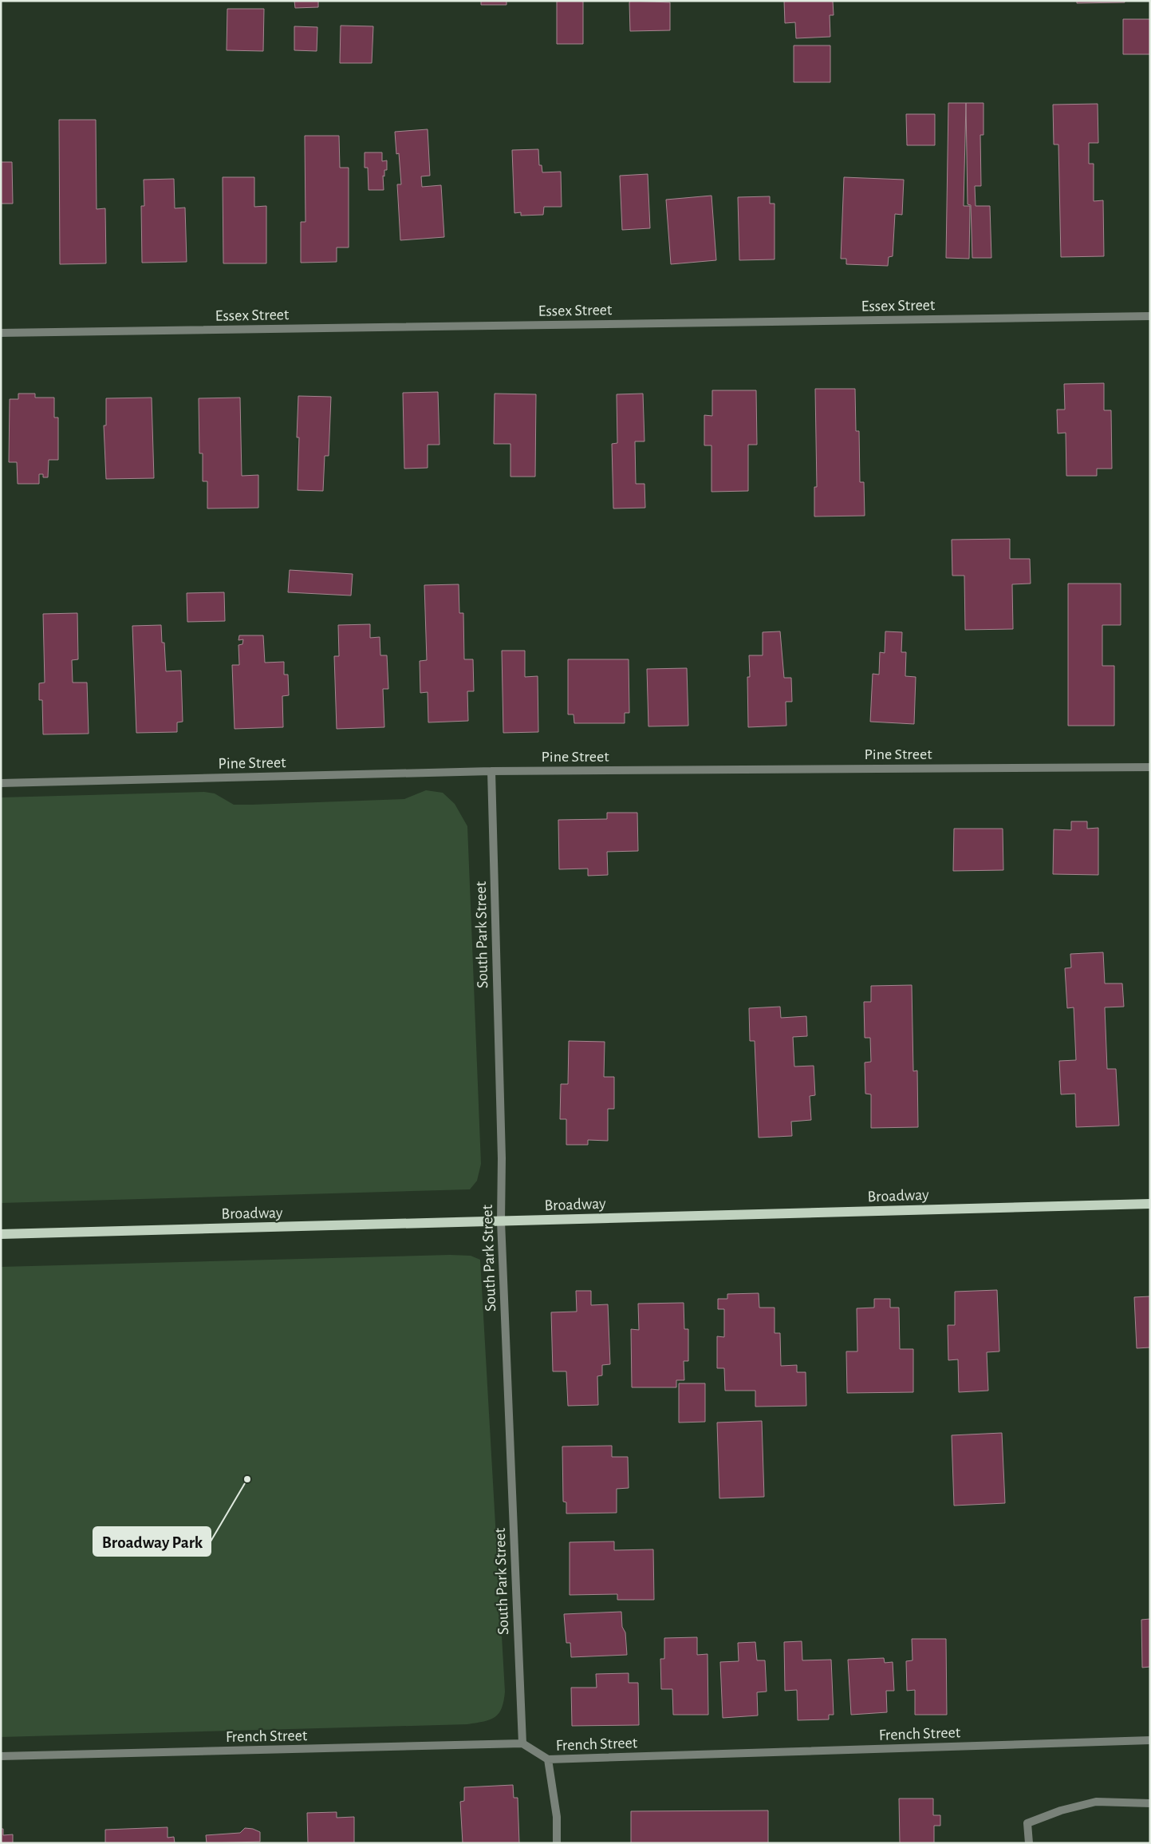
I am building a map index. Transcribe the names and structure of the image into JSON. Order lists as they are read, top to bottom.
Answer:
{
  "streets": {
    "main road": ["Broadway"],
    "street": [
      "Essex Street",
      "Pine Street",
      "South Park Street",
      "French Street"
    ]
  },
  "crossings": [
    ["Pine Street", "South Park Street"],
    ["South Park Street", "Broadway"],
    ["South Park Street", "French Street"]
  ],
  "places": ["Broadway Park"]
}
